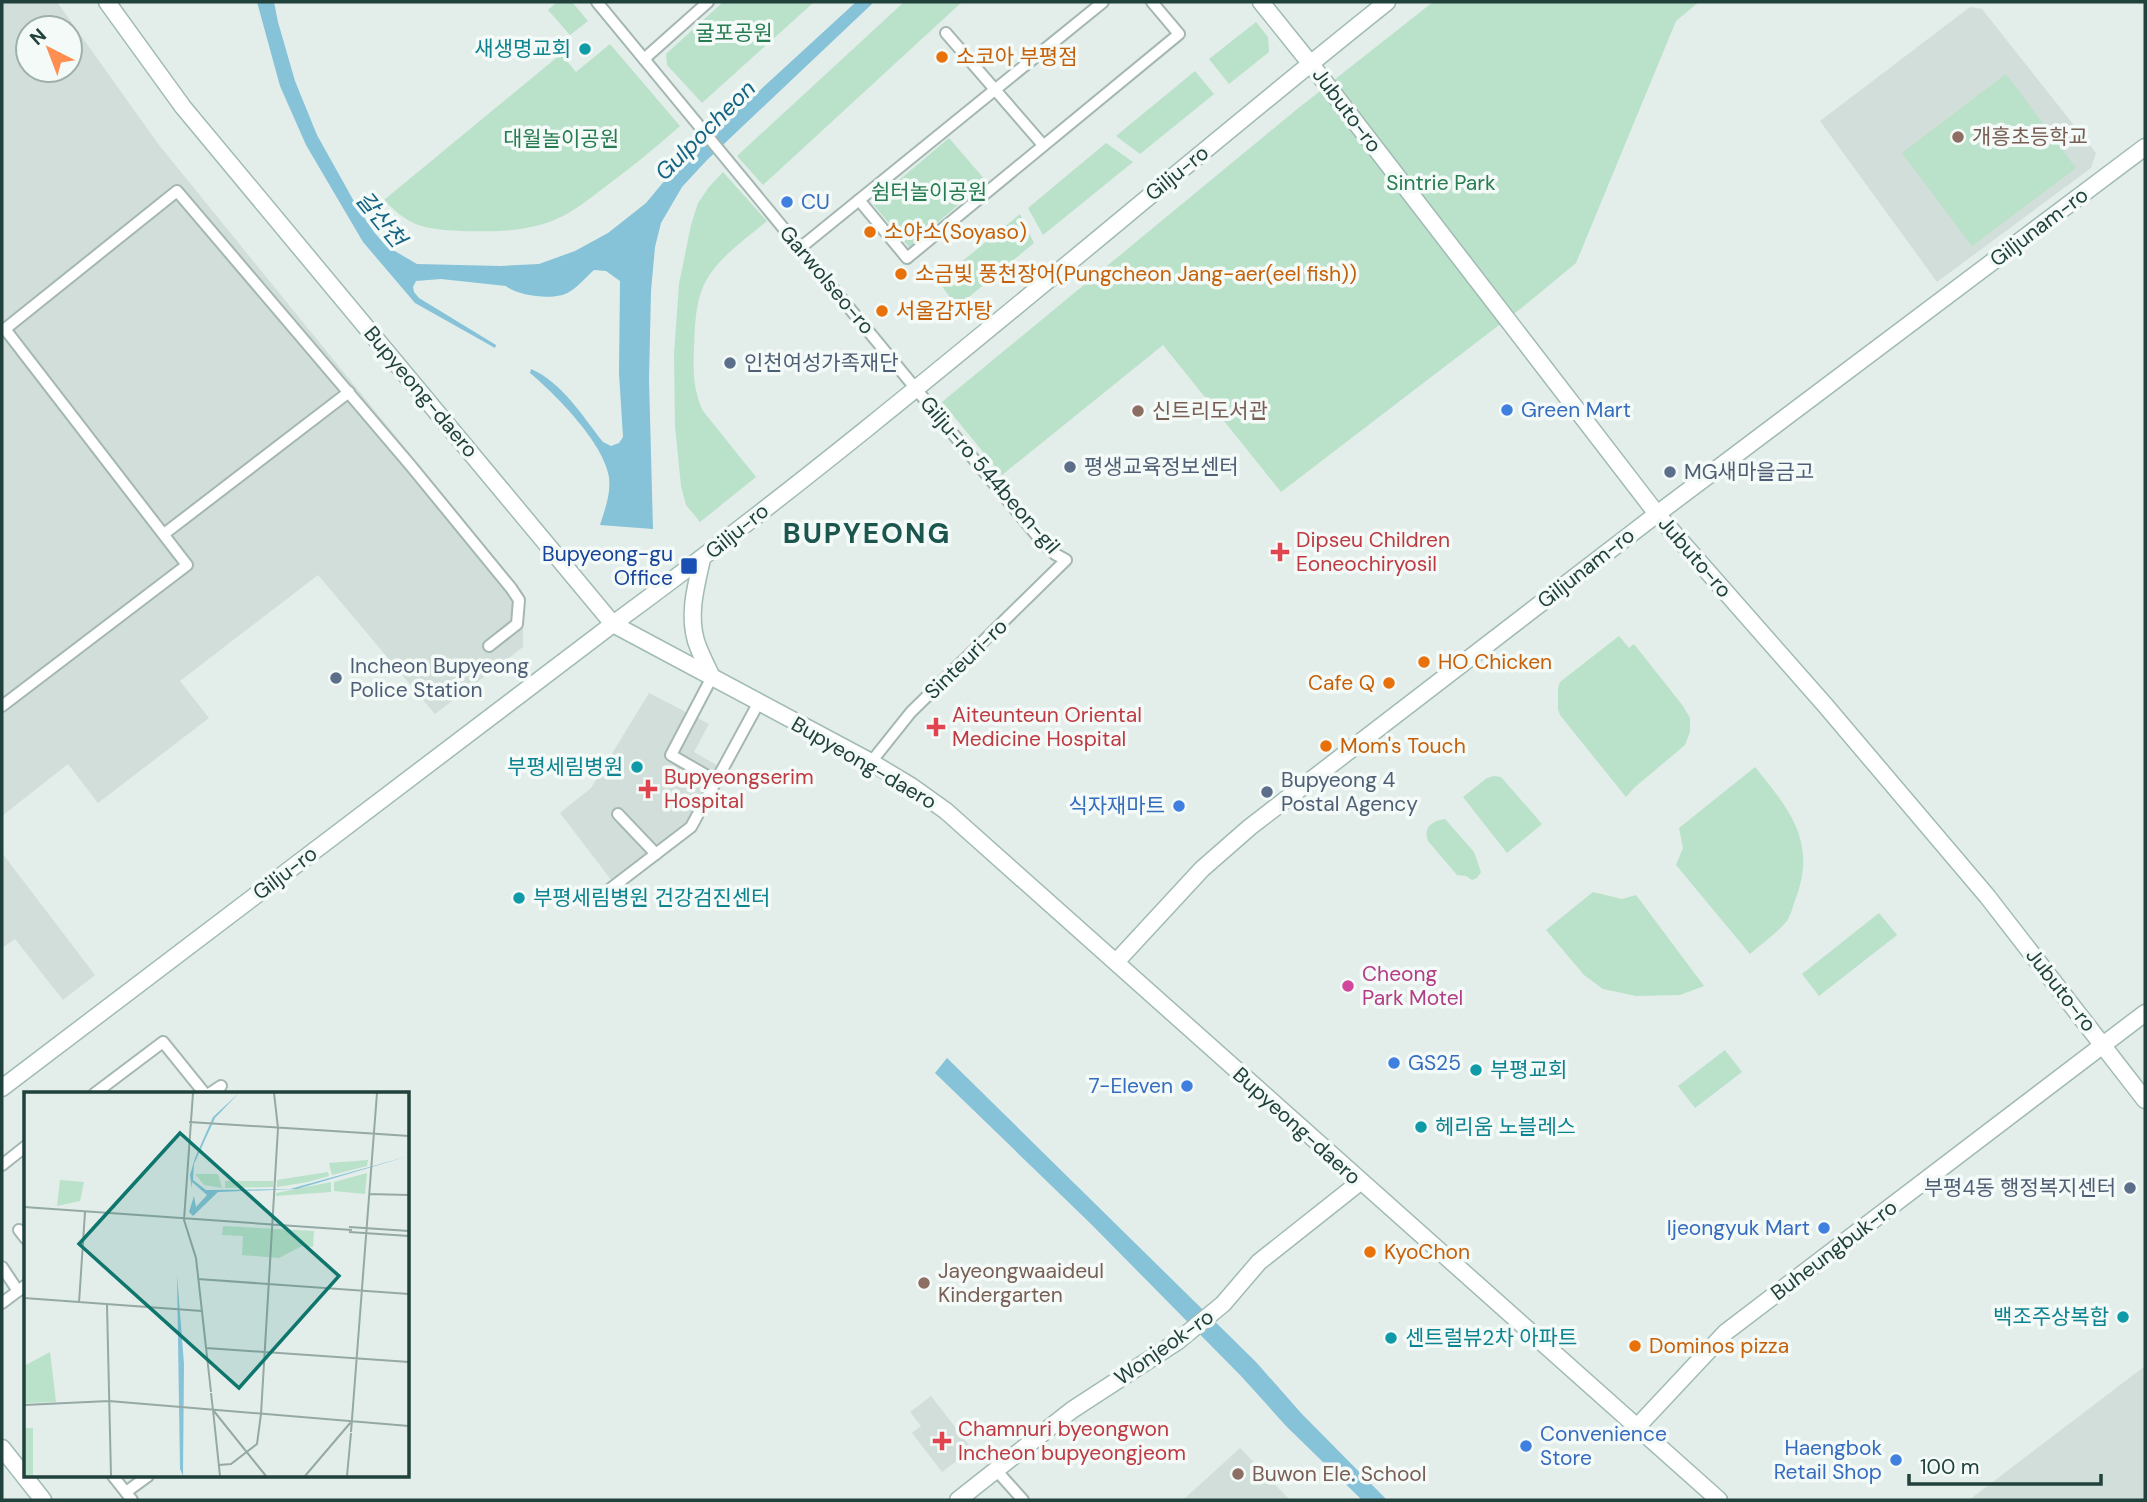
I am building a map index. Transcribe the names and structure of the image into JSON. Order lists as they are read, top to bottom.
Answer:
{
  "streets": {
    "main road": [
      "Jubuto-ro",
      "Gilju-ro",
      "Giljunam-ro",
      "Bupyeong-daero",
      "Buheungbuk-ro",
      "Wonjeok-ro"
    ],
    "street": ["Garwolseo-ro", "Gilju-ro 544beon-gil", "Sinteuri-ro"]
  },
  "crossings": [
    ["Jubuto-ro", "Gilju-ro"],
    ["Jubuto-ro", "Giljunam-ro"],
    ["Jubuto-ro", "Buheungbuk-ro"],
    ["Gilju-ro", "Garwolseo-ro"],
    ["Gilju-ro", "Bupyeong-daero"],
    ["Gilju-ro", "Gilju-ro 544beon-gil"],
    ["Giljunam-ro", "Bupyeong-daero"],
    ["Garwolseo-ro", "Gilju-ro 544beon-gil"],
    ["Bupyeong-daero", "Sinteuri-ro"],
    ["Bupyeong-daero", "Buheungbuk-ro"],
    ["Bupyeong-daero", "Wonjeok-ro"],
    ["Gilju-ro 544beon-gil", "Sinteuri-ro"]
  ],
  "districts": ["BUPYEONG"],
  "water": ["Gulpocheon", "갈산천"],
  "parks": [
    "굴포공원",
    "대월놀이공원",
    "Sintrie Park",
    "쉼터놀이공원"
  ],
  "places": {
    "other": [
      "새생명교회",
      "소코아 부평점",
      "개흥초등학교",
      "CU",
      "소야소(Soyaso)",
      "소금빛 풍천장어(Pungcheon Jang-aer(eel fish))",
      "서울감자탕",
      "인천여성가족재단",
      "Green Mart",
      "신트리도서관",
      "평생교육정보센터",
      "MG새마을금고",
      "HO Chicken",
      "Incheon Bupyeong Police Station",
      "Cafe Q",
      "Mom's Touch",
      "부평세림병원",
      "Bupyeong 4 Postal Agency",
      "식자재마트",
      "부평세림병원 건강검진센터",
      "Cheong Park Motel",
      "GS25",
      "부평교회",
      "7-Eleven",
      "헤리움 노블레스",
      "부평4동 행정복지센터",
      "Ijeongyuk Mart",
      "KyoChon",
      "Jayeongwaaideul Kindergarten",
      "백조주상복합",
      "센트럴뷰2차 아파트",
      "Dominos pizza",
      "Convenience Store",
      "Haengbok Retail Shop",
      "Buwon Ele. School"
    ],
    "health": [
      "Dipseu Children Eoneochiryosil",
      "Aiteunteun Oriental Medicine Hospital",
      "Bupyeongserim Hospital",
      "Chamnuri byeongwon Incheon bupyeongjeom"
    ],
    "transit": ["Bupyeong-gu Office"]
  },
  "scale_bar": "100 m",
  "north": "top left"
}
